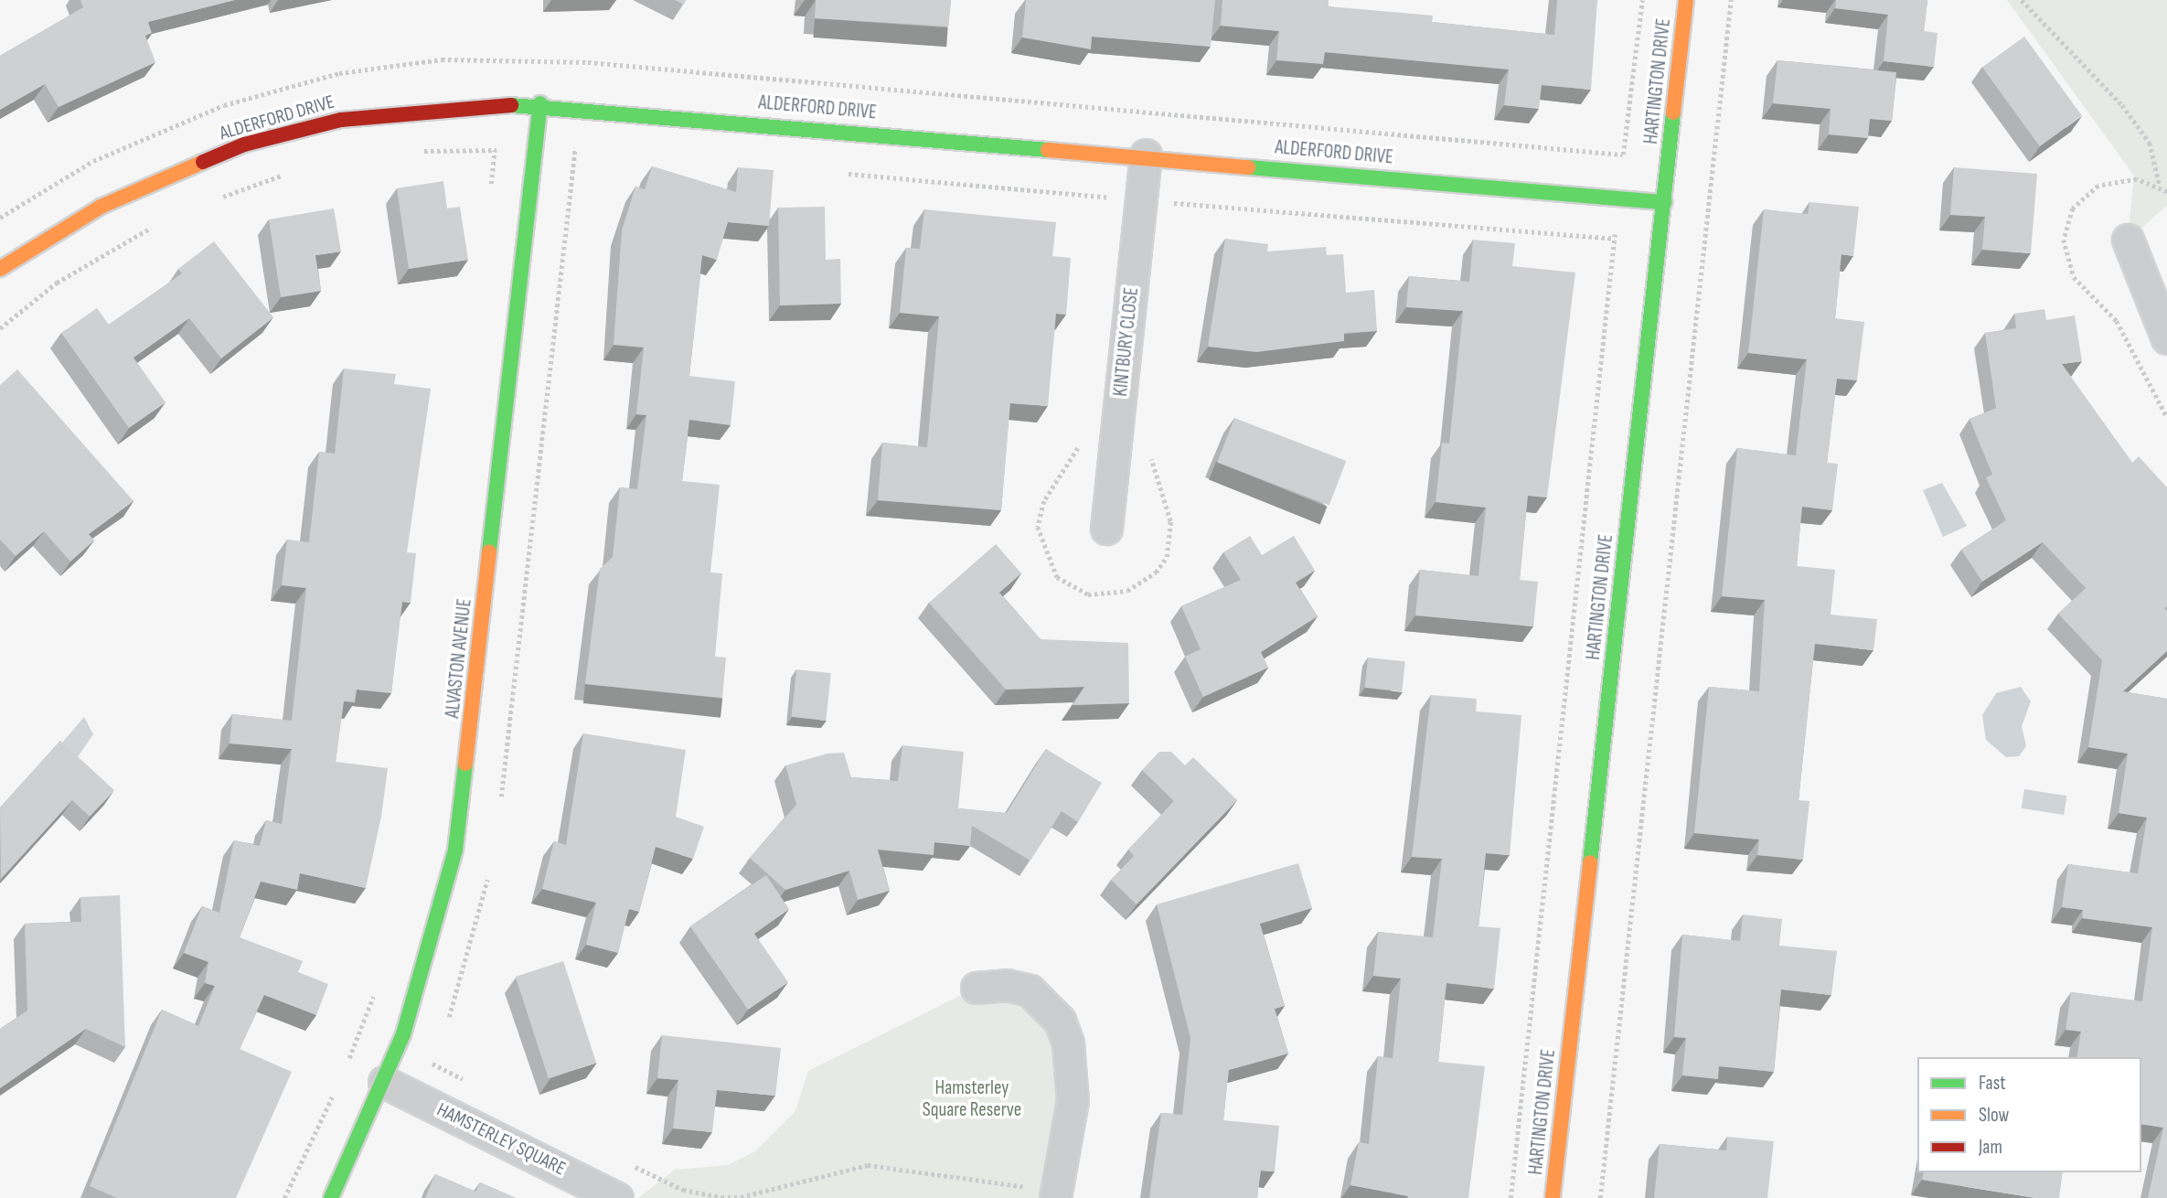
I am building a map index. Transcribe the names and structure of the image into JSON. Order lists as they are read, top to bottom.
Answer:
{
  "streets": {
    "street": [
      "HARTINGTON DRIVE",
      "ALDERFORD DRIVE",
      "KINTBURY CLOSE",
      "ALVASTON AVENUE",
      "HAMSTERLEY SQUARE"
    ]
  },
  "crossings": [
    ["HARTINGTON DRIVE", "ALDERFORD DRIVE"],
    ["ALDERFORD DRIVE", "KINTBURY CLOSE"],
    ["ALDERFORD DRIVE", "ALVASTON AVENUE"],
    ["ALVASTON AVENUE", "HAMSTERLEY SQUARE"]
  ],
  "parks": ["Hamsterley Square Reserve"],
  "legend": ["Fast", "Slow", "Jam"]
}
